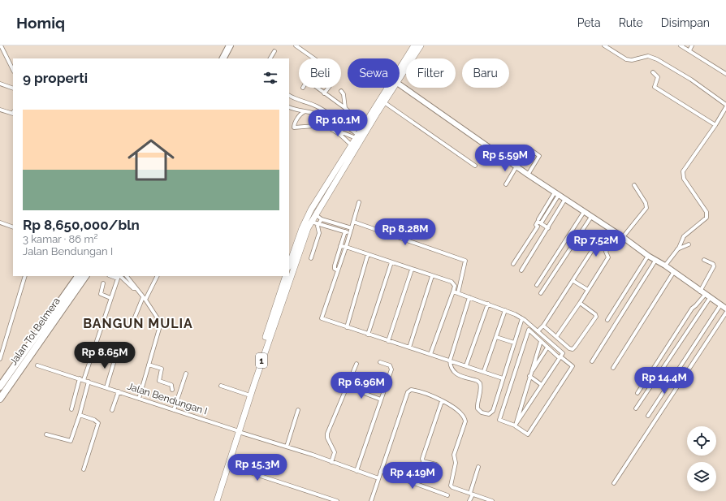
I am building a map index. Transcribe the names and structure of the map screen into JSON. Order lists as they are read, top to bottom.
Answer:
{
  "streets": {
    "highway": ["Jalan Tol Belmera", "1"],
    "street": ["Jalan Bendungan I"]
  },
  "crossings": [
    ["1", "Jalan Bendungan I"]
  ],
  "districts": ["BANGUN MULIA"],
  "page": {
    "header": "Homiq",
    "nav": ["Peta", "Rute", "Disimpan"],
    "chip": [
      "Beli",
      "Sewa",
      "Filter",
      "Baru"
    ],
    "heading": "9 properti",
    "list": [
      {
        "name": "Rp 8,650,000/bln",
        "note": "3 kamar · 86 m² · Jalan Bendungan I"
      }
    ],
    "price": [
      "Rp 10.1M",
      "Rp 5.59M",
      "Rp 8.28M",
      "Rp 7.52M",
      "Rp 8.65M",
      "Rp 14.4M",
      "Rp 6.96M",
      "Rp 15.3M",
      "Rp 4.19M"
    ]
  }
}
